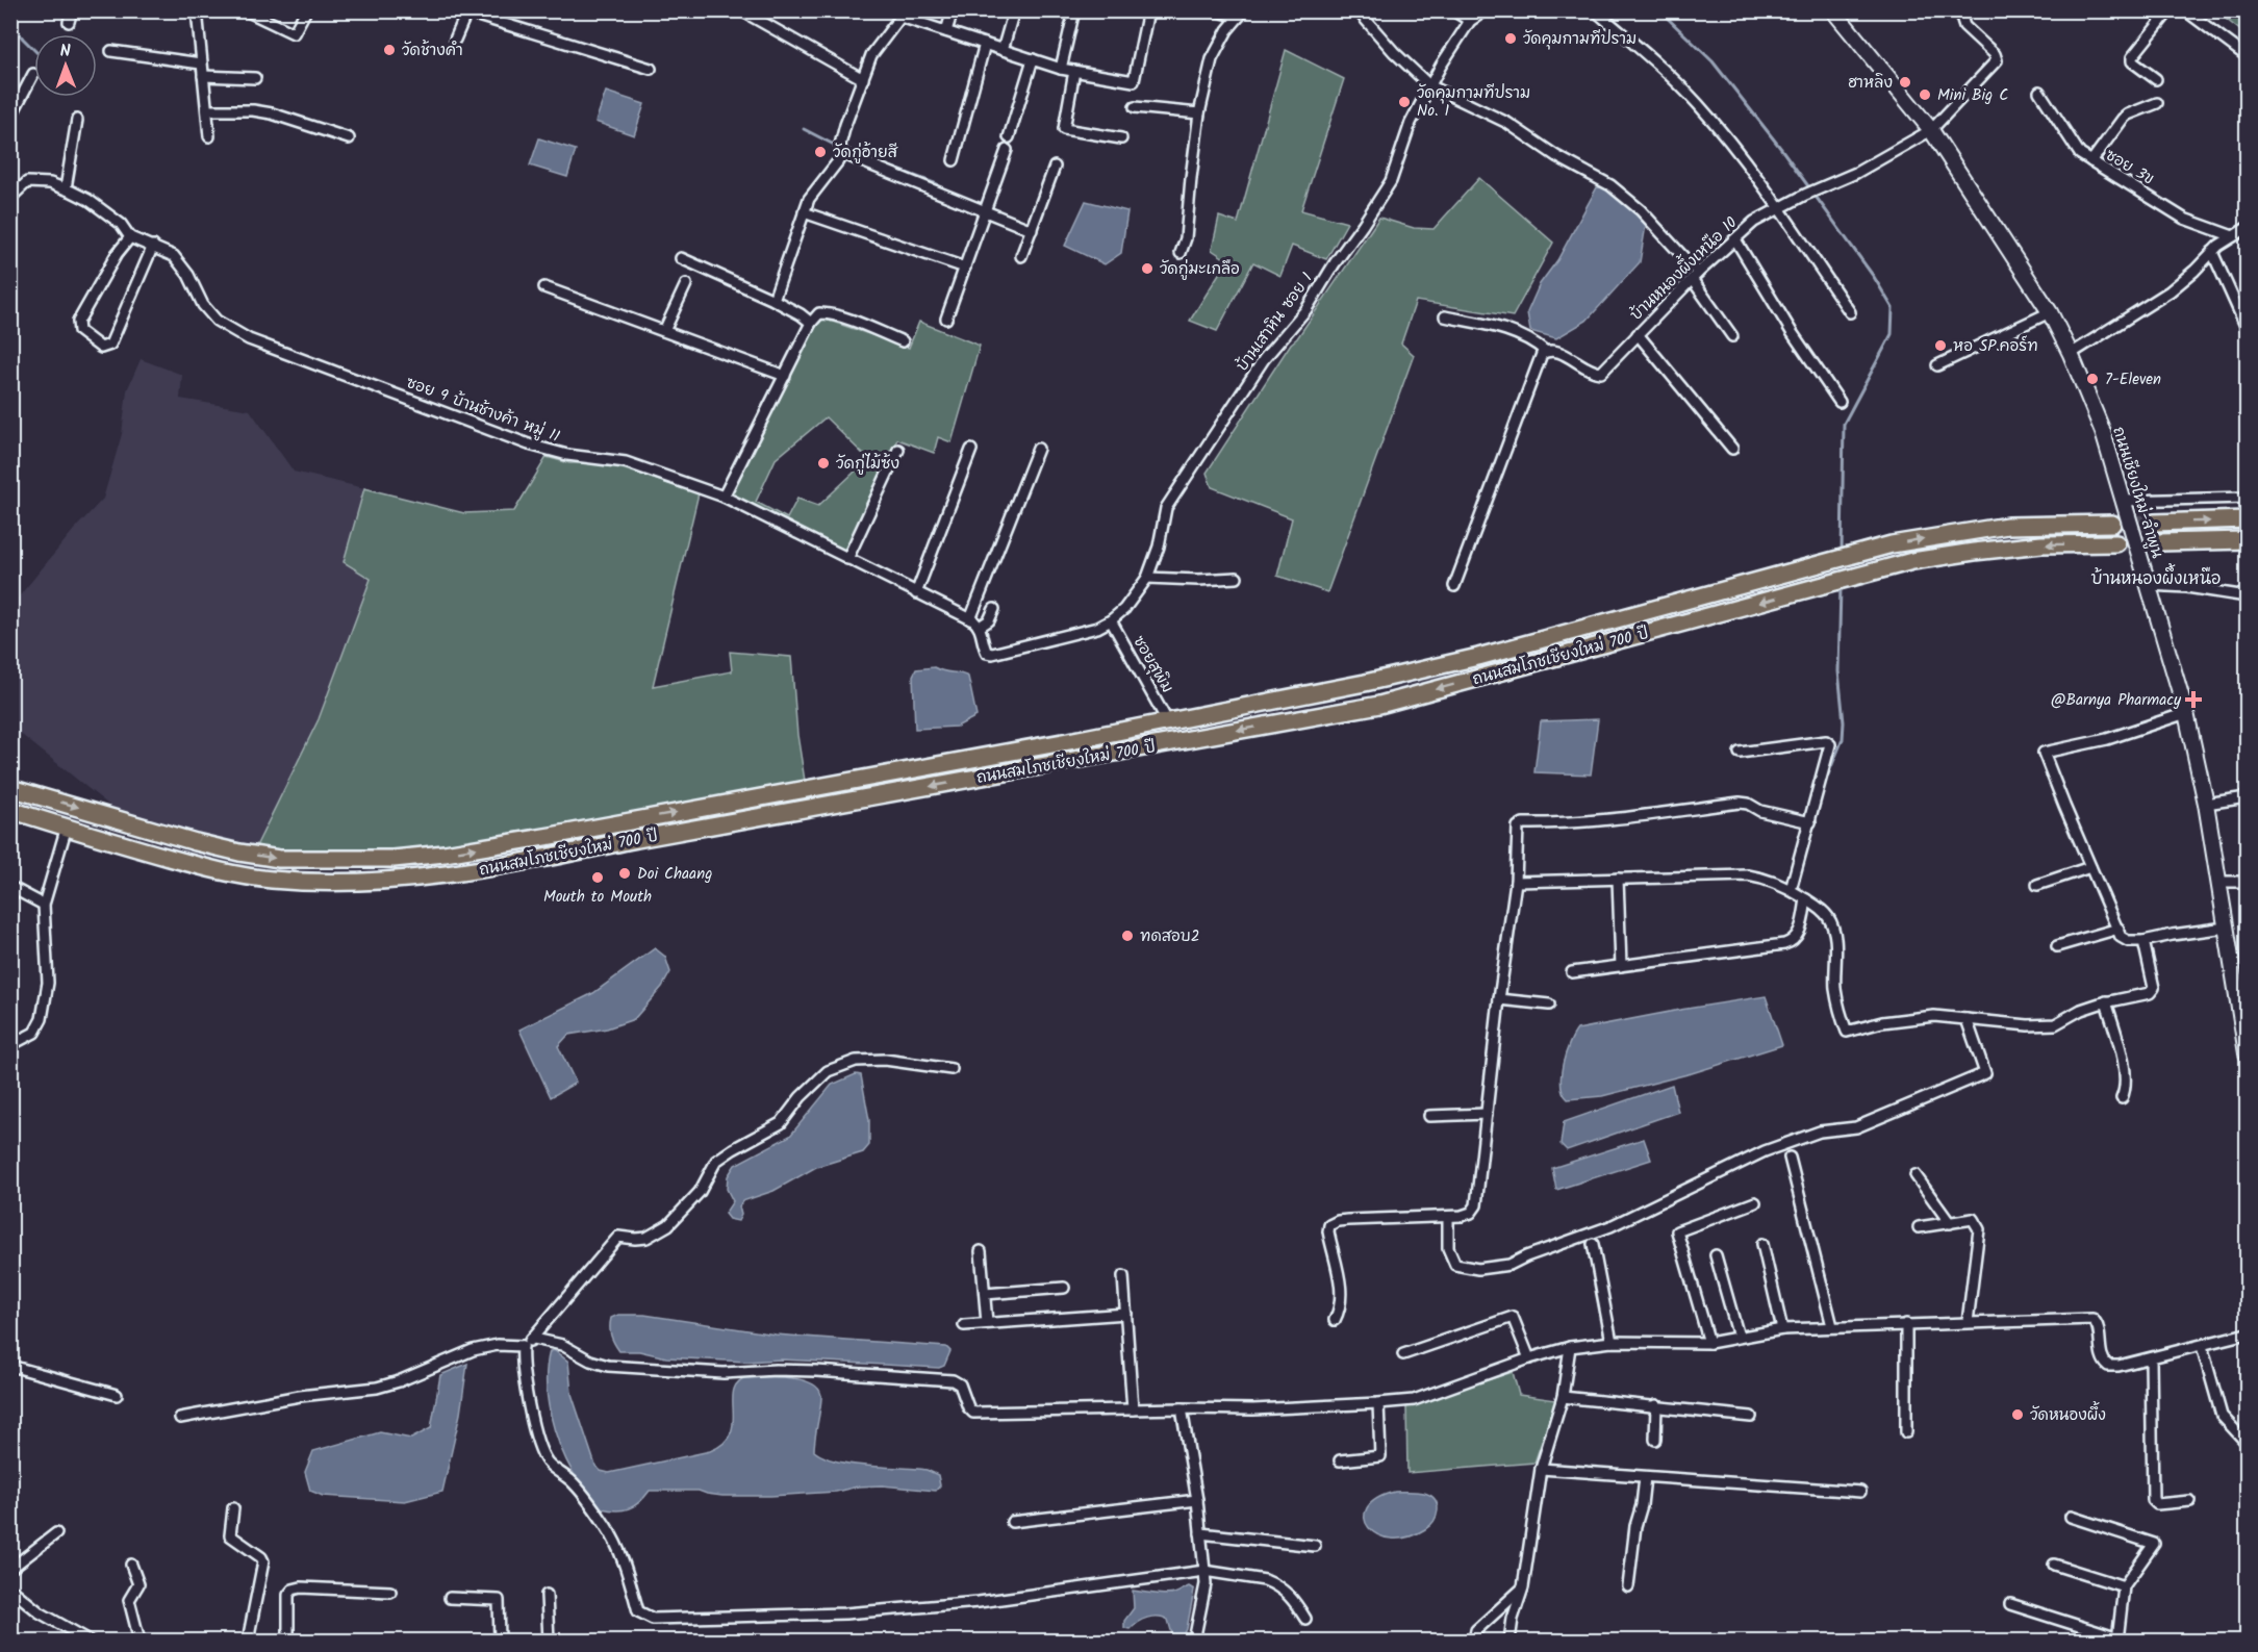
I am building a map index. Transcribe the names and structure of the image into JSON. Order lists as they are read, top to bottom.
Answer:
{
  "streets": {
    "main road": ["ถนนเชียงใหม่-ลำพูน", "ถนนสมโภชเชียงใหม่ 700 ปี"],
    "street": [
      "ซอย 3ข",
      "บ้านหนองผึ้งเหนือ 10",
      "บ้านเสาหิน ซอย 1",
      "ซอย 9 บ้านช้างค้า หมู่ 11",
      "ซอยสุพิม"
    ]
  },
  "crossings": [
    ["บ้านหนองผึ้งเหนือ 10", "ถนนเชียงใหม่-ลำพูน"],
    ["บ้านเสาหิน ซอย 1", "ซอย 9 บ้านช้างค้า หมู่ 11"],
    ["บ้านเสาหิน ซอย 1", "ซอยสุพิม"],
    ["ซอย 9 บ้านช้างค้า หมู่ 11", "ซอยสุพิม"],
    ["ถนนสมโภชเชียงใหม่ 700 ปี", "ซอยสุพิม"]
  ],
  "districts": ["บ้านหนองผึ้งเหนือ"],
  "places": {
    "other": [
      "วัดคุมกามทีปราม",
      "วัดช้างคำ",
      "ฮาหลิง",
      "Mini Big C",
      "วัดคุมกามทีปราม No. 1",
      "วัดกู่อ้ายสี",
      "วัดกู่มะเกลือ",
      "หอ SP.คอร์ท",
      "7-Eleven",
      "วัดกู่ไม้ซ้ง",
      "Doi Chaang",
      "Mouth to Mouth",
      "ทดสอบ2",
      "วัดหนองผึ้ง"
    ],
    "health": ["@Barnya Pharmacy"]
  },
  "north": "top"
}
